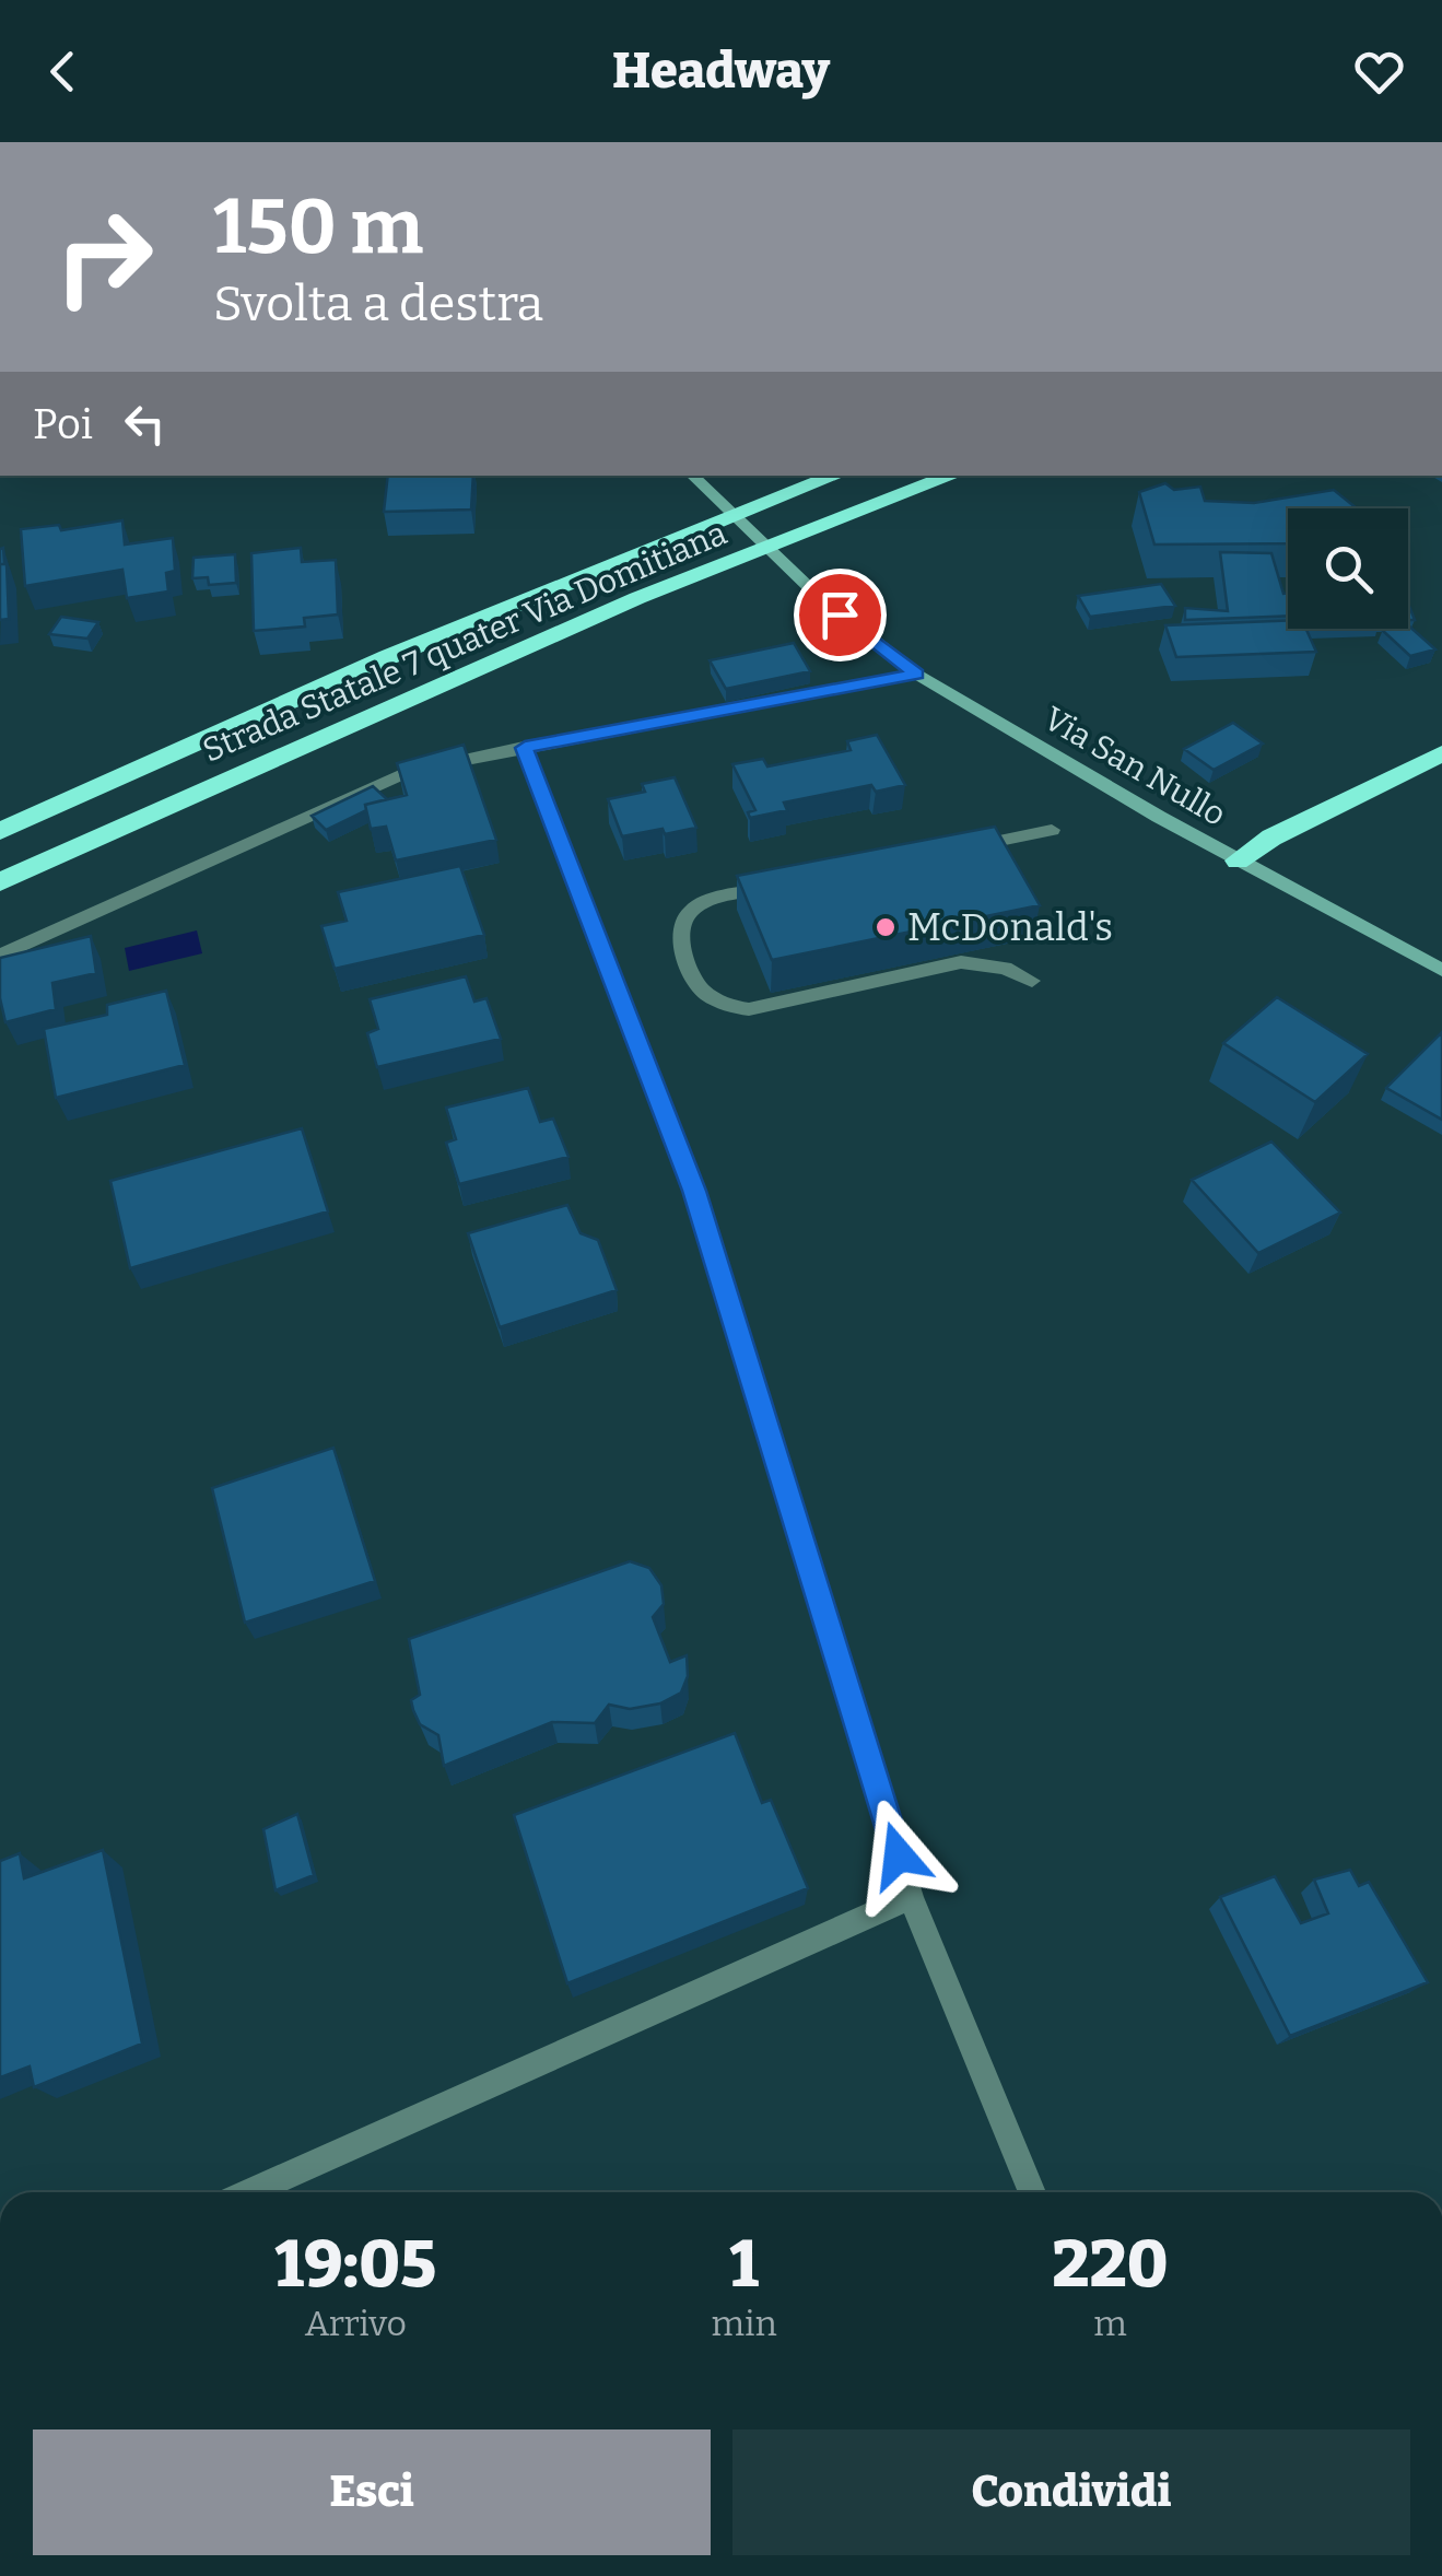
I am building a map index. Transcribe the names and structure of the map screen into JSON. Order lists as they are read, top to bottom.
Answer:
{
  "streets": {
    "highway": ["Strada Statale 7 quater Via Domitiana"],
    "street": ["Via San Nullo"]
  },
  "places": ["McDonald's"],
  "page": {
    "header": "Headway",
    "turn": ["150 m", "Svolta a destra"],
    "then": "Poi",
    "eta": [
      "19:05",
      "Arrivo",
      "1",
      "min",
      "220",
      "m"
    ],
    "buttons": ["Esci", "Condividi"]
  }
}
